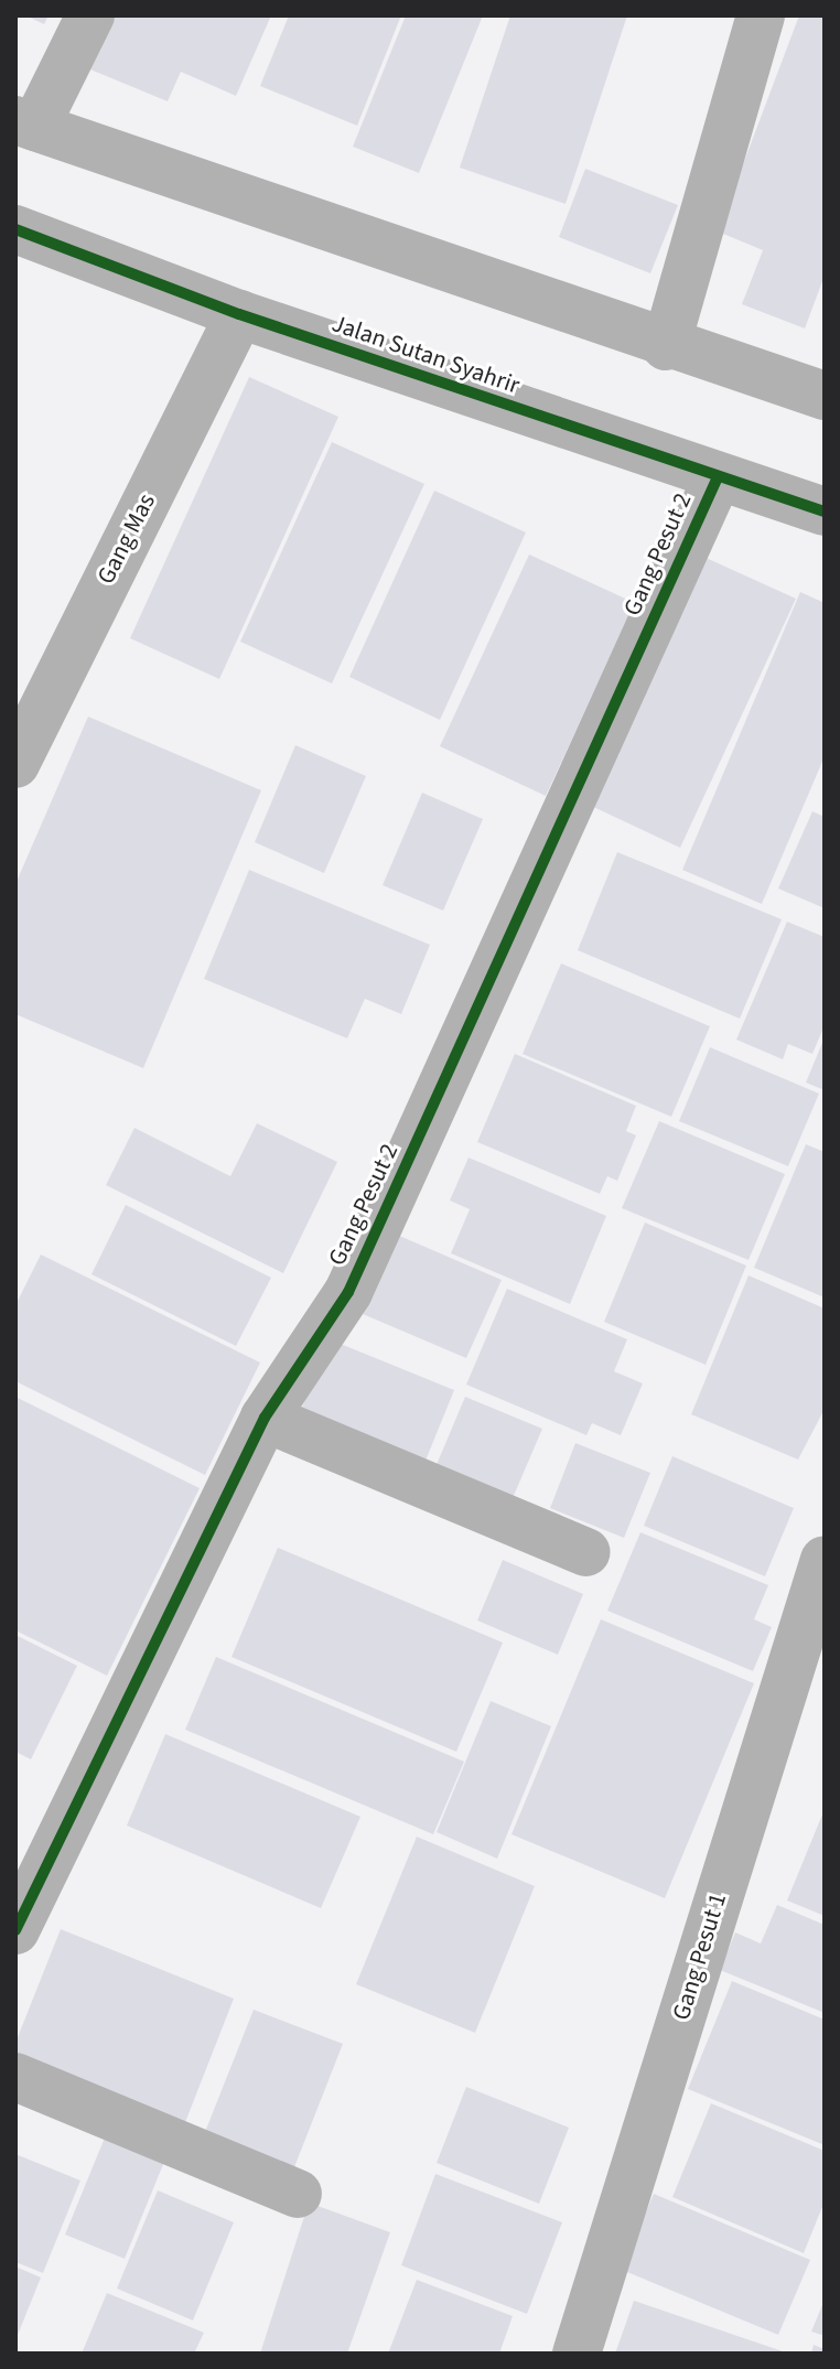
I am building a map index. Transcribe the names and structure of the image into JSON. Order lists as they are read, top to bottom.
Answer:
{
  "streets": {
    "street": [
      "Jalan Sutan Syahrir",
      "Gang Mas",
      "Gang Pesut 2",
      "Gang Pesut 1"
    ]
  },
  "crossings": [
    ["Jalan Sutan Syahrir", "Gang Mas"],
    ["Jalan Sutan Syahrir", "Gang Pesut 2"]
  ]
}
